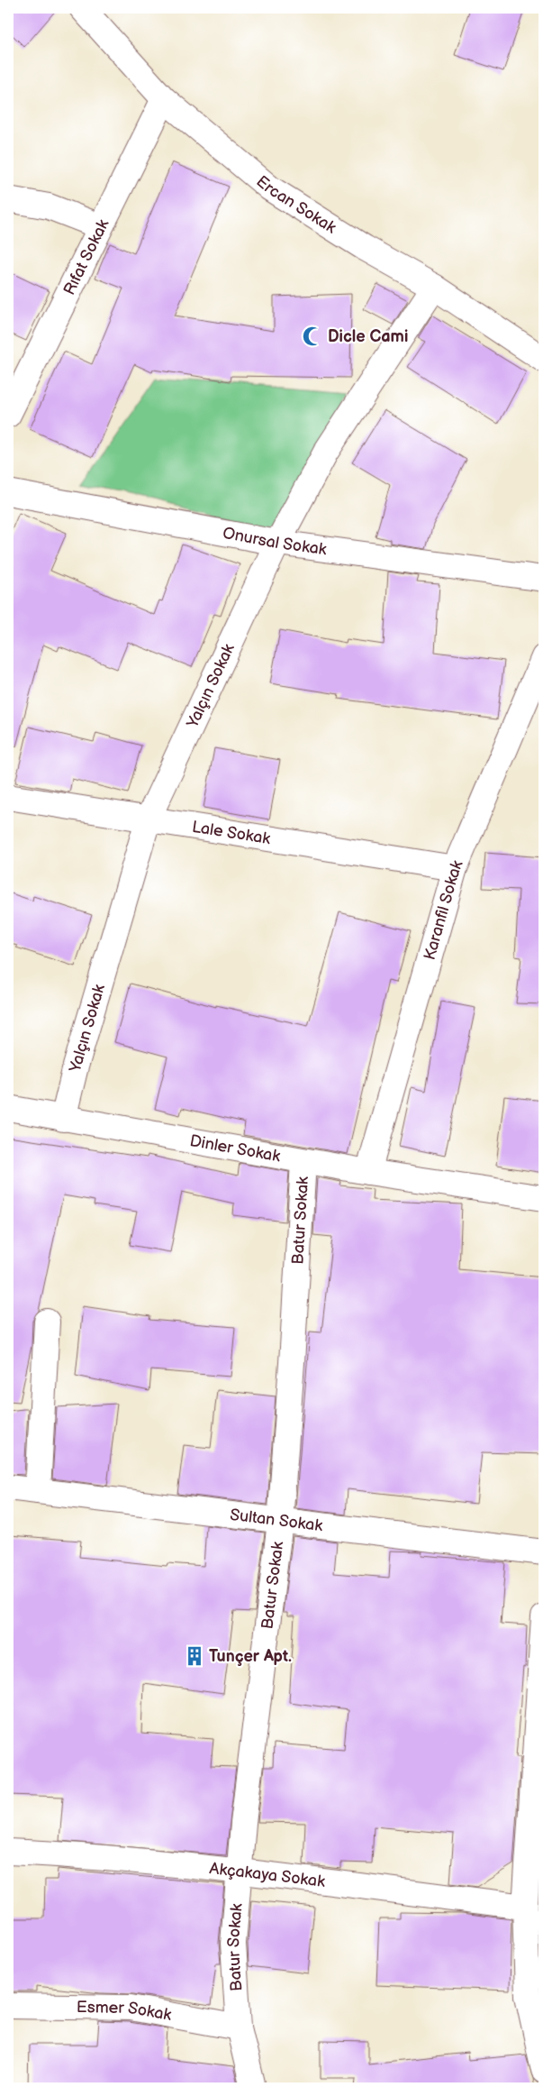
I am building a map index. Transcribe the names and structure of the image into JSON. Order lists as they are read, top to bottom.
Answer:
{
  "streets": {
    "street": [
      "Ercan Sokak",
      "Rıfat Sokak",
      "Onursal Sokak",
      "Yalçın Sokak",
      "Lale Sokak",
      "Karanfil Sokak",
      "Dinler Sokak",
      "Batur Sokak",
      "Sultan Sokak",
      "Akçakaya Sokak",
      "Esmer Sokak"
    ]
  },
  "crossings": [
    ["Ercan Sokak", "Rıfat Sokak"],
    ["Ercan Sokak", "Yalçın Sokak"],
    ["Onursal Sokak", "Yalçın Sokak"],
    ["Yalçın Sokak", "Lale Sokak"],
    ["Yalçın Sokak", "Dinler Sokak"],
    ["Lale Sokak", "Karanfil Sokak"],
    ["Karanfil Sokak", "Dinler Sokak"],
    ["Dinler Sokak", "Batur Sokak"],
    ["Batur Sokak", "Sultan Sokak"],
    ["Batur Sokak", "Akçakaya Sokak"],
    ["Batur Sokak", "Esmer Sokak"]
  ],
  "places": {
    "mosque": ["Dicle Cami"],
    "building": ["Tunçer Apt."]
  }
}
